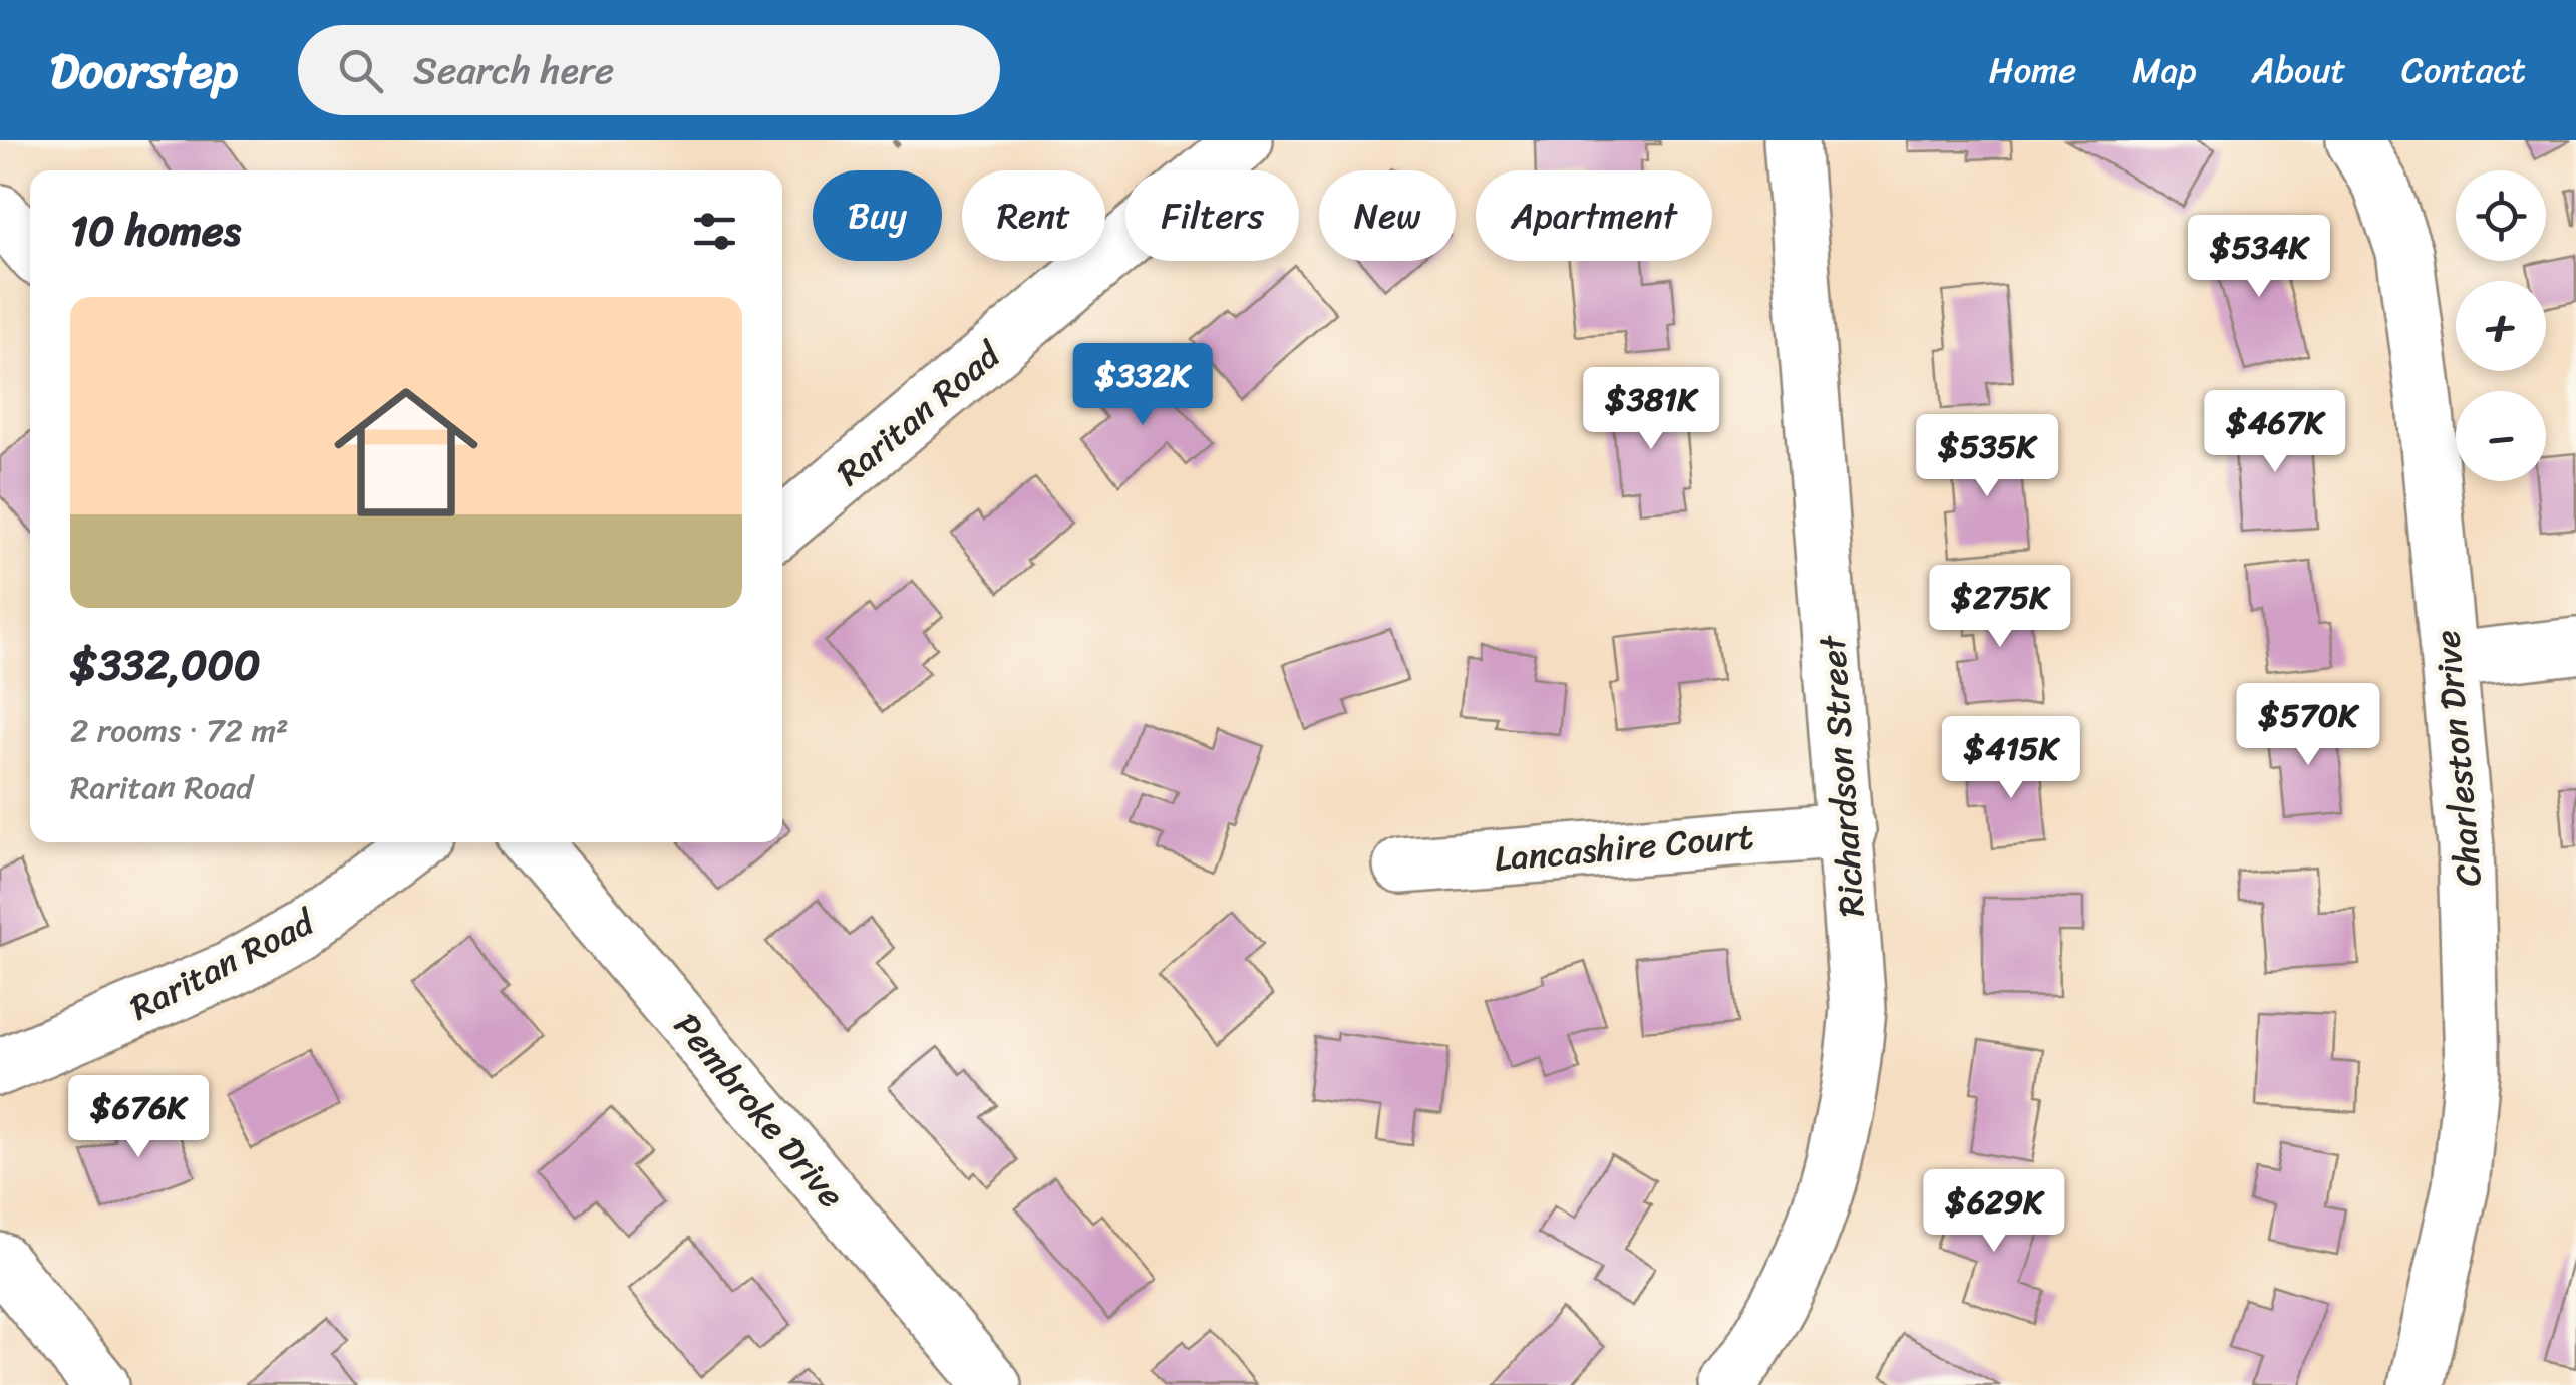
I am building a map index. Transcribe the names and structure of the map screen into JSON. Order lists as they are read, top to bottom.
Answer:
{
  "streets": {
    "street": [
      "Raritan Road",
      "Charleston Drive",
      "Richardson Street",
      "Lancashire Court",
      "Pembroke Drive"
    ]
  },
  "crossings": [
    ["Richardson Street", "Lancashire Court"]
  ],
  "page": {
    "header": "Doorstep",
    "search": "Search here",
    "nav": [
      "Home",
      "Map",
      "About",
      "Contact"
    ],
    "map_buttons": ["+", "−"],
    "chip": [
      "Buy",
      "Rent",
      "Filters",
      "New",
      "Apartment"
    ],
    "heading": "10 homes",
    "price": [
      "$534K",
      "$332K",
      "$381K",
      "$467K",
      "$535K",
      "$275K",
      "$570K",
      "$415K",
      "$676K",
      "$629K"
    ],
    "list": [
      {
        "name": "$332,000",
        "note": "2 rooms · 72 m² · Raritan Road"
      }
    ]
  }
}
